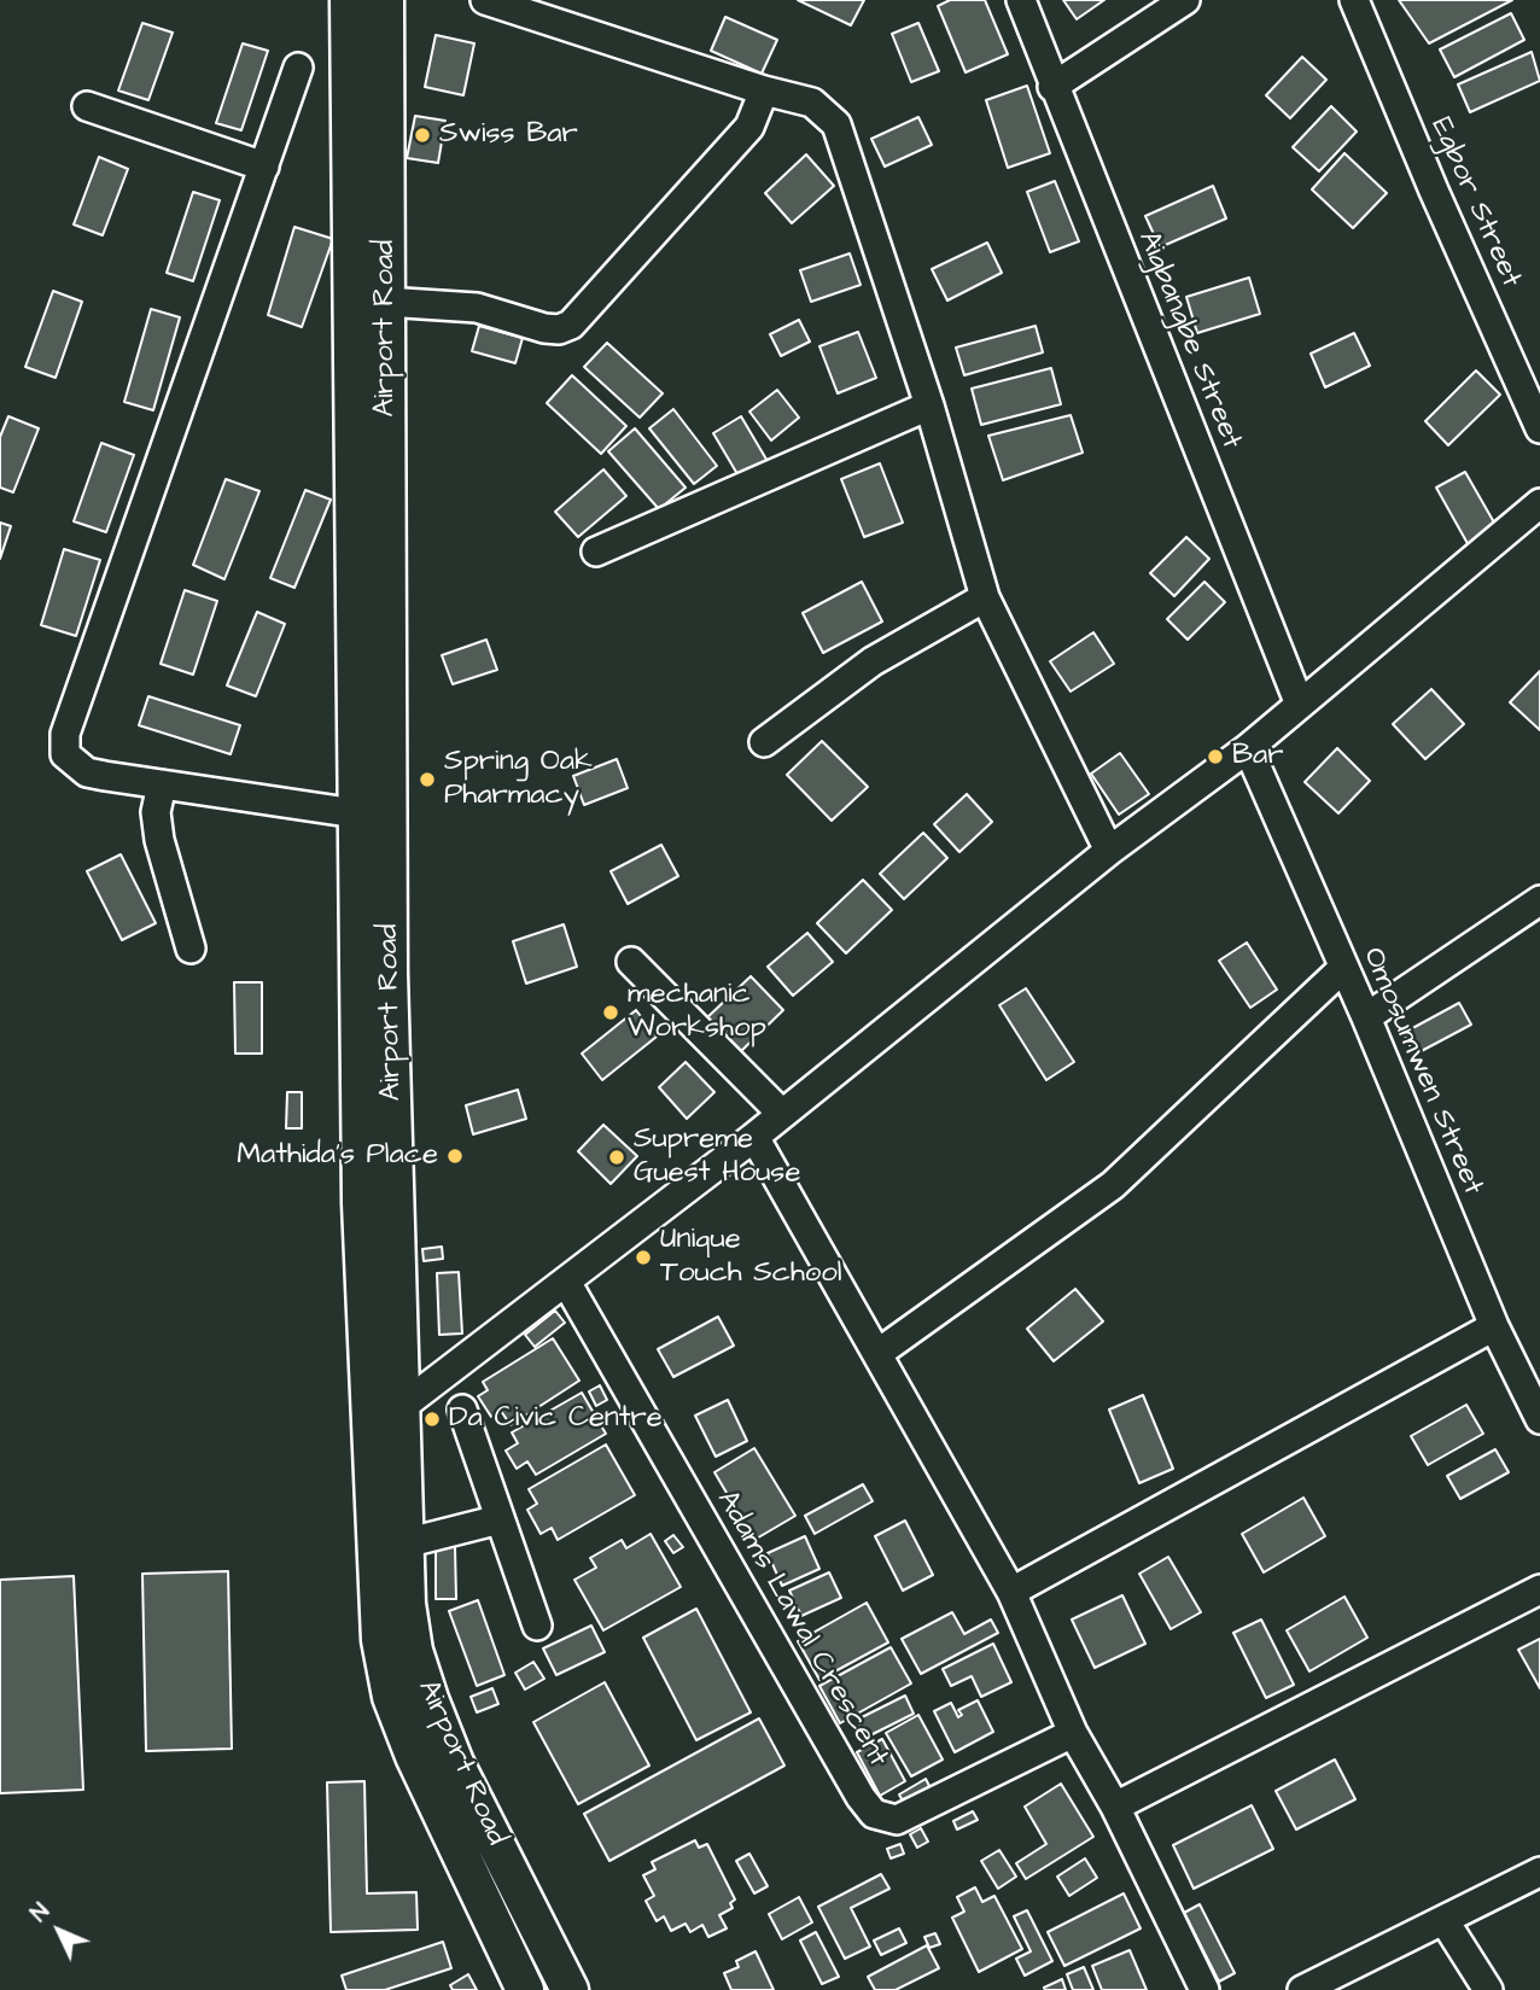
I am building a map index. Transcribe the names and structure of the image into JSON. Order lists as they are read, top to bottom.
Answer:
{
  "streets": {
    "main road": ["Airport Road"],
    "street": [
      "Egbor Street",
      "Aigbangbe Street",
      "Omosumwen Street",
      "Adams Lawal Crescent"
    ]
  },
  "places": [
    "Swiss Bar",
    "Bar",
    "Spring Oak Pharmacy",
    "mechanic Workshop",
    "Mathida's Place",
    "Supreme Guest House",
    "Unique Touch School",
    "Da Civic Centre"
  ],
  "north": "top left"
}
